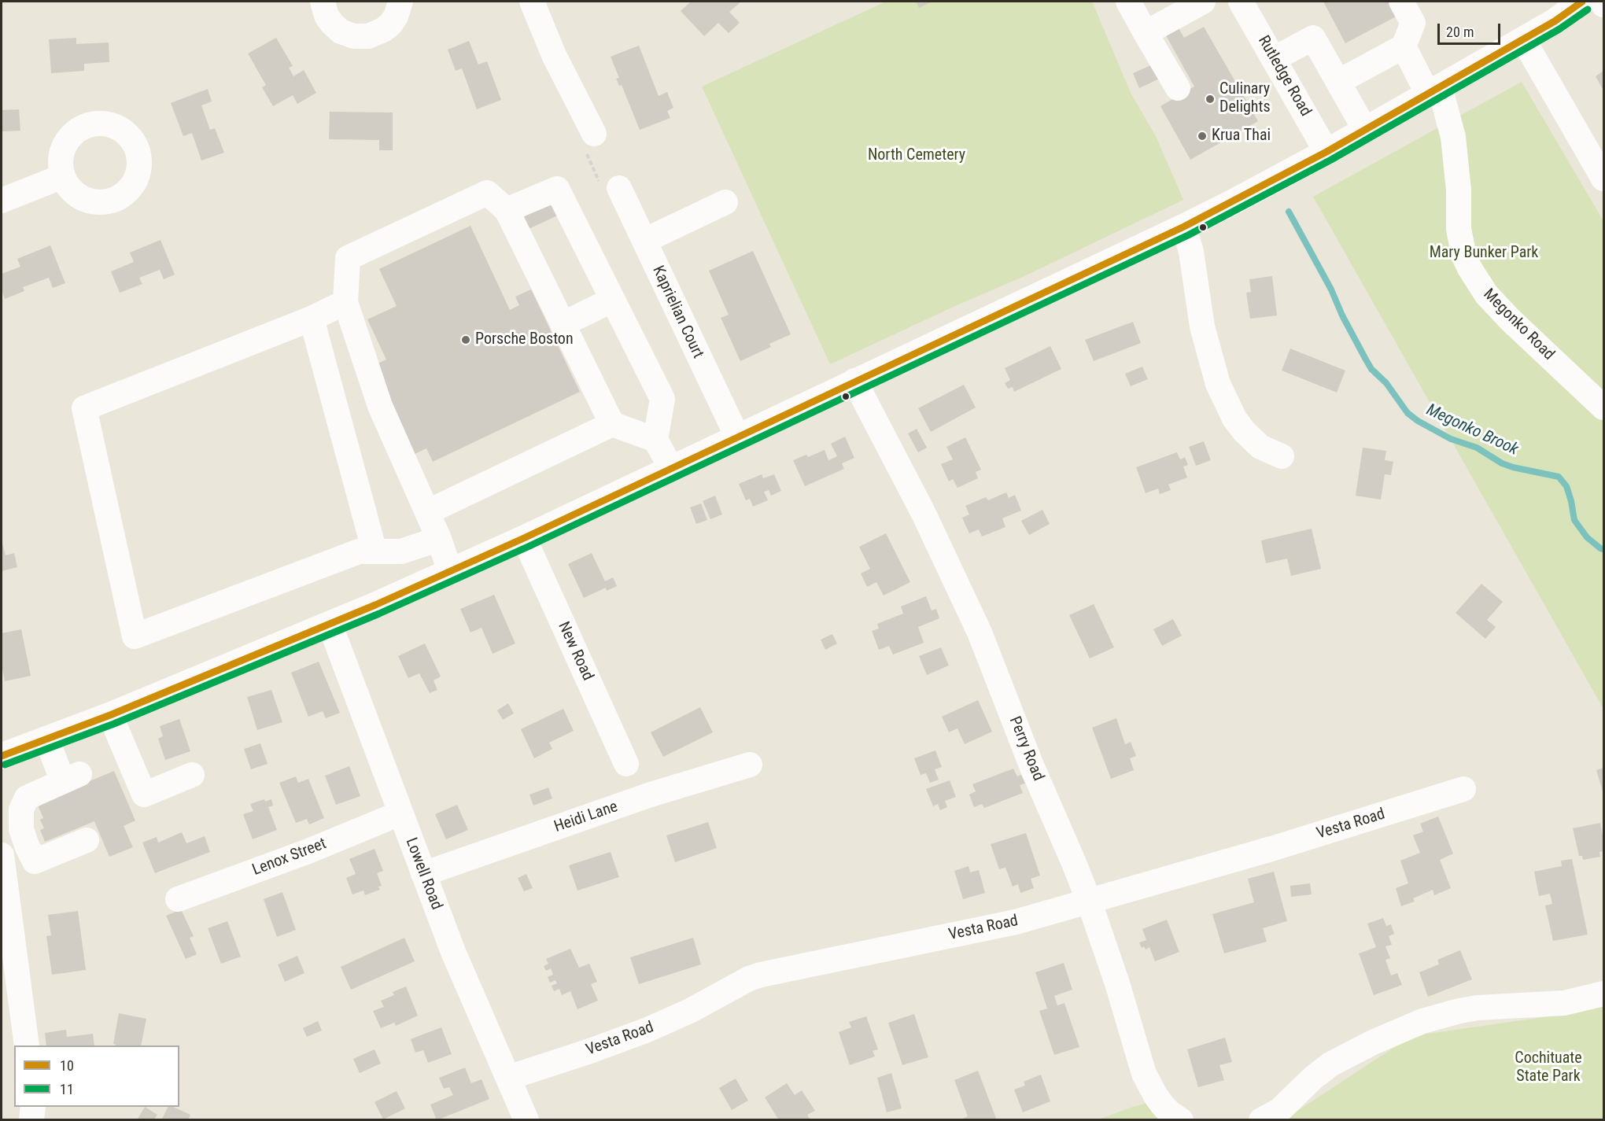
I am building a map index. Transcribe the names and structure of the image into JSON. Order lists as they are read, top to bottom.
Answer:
{
  "streets": {
    "street": [
      "Rutledge Road",
      "Kaprielian Court",
      "Megonko Road",
      "New Road",
      "Perry Road",
      "Heidi Lane",
      "Vesta Road",
      "Lenox Street",
      "Lowell Road"
    ]
  },
  "crossings": [
    ["Perry Road", "Vesta Road"],
    ["Heidi Lane", "Lowell Road"],
    ["Vesta Road", "Lowell Road"],
    ["Lenox Street", "Lowell Road"]
  ],
  "water": ["Megonko Brook"],
  "parks": ["North Cemetery", "Mary Bunker Park", "Cochituate State Park"],
  "places": ["Culinary Delights", "Krua Thai", "Porsche Boston"],
  "lines": ["transit line 10", "transit line 11"],
  "legend": ["10", "11"],
  "scale_bar": "20 m"
}
